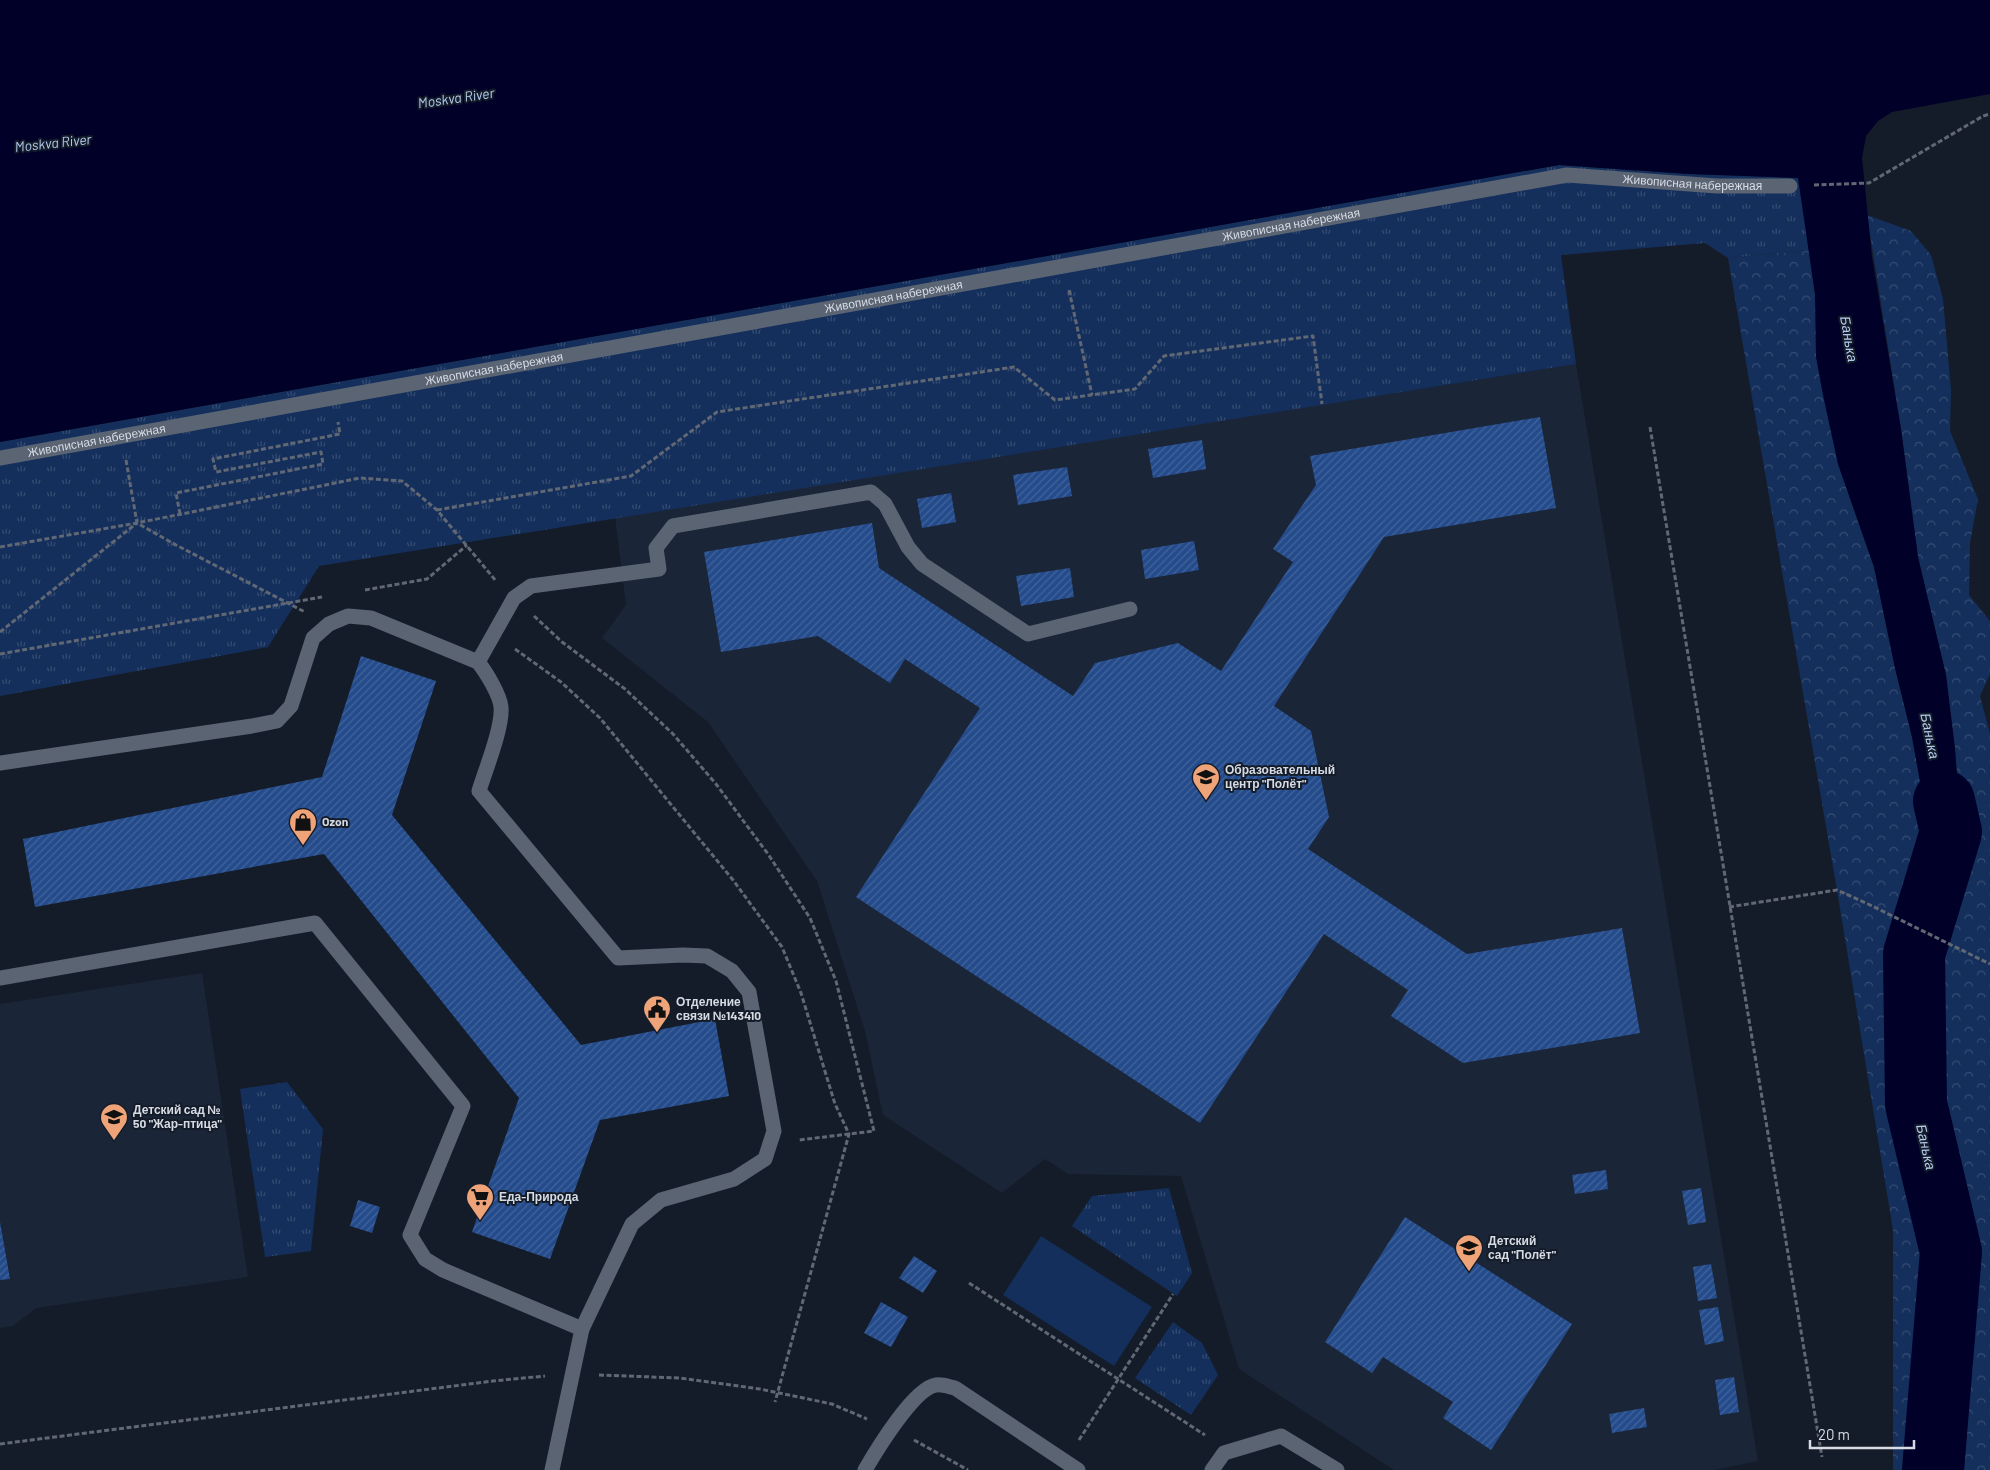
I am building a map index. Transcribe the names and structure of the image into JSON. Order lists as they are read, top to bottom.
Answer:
{
  "streets": {
    "street": ["Живописная набережная"]
  },
  "water": ["Moskva River", "Банька"],
  "places": {
    "school or university": ["Образовательный центр \"Полёт\"", "Детский сад № 50 \"Жар-птица\"", "Детский сад \"Полёт\""],
    "shop": ["Ozon"],
    "public building": ["Отделение связи №143410"],
    "supermarket": ["Еда-Природа"]
  },
  "scale_bar": "20 m"
}
